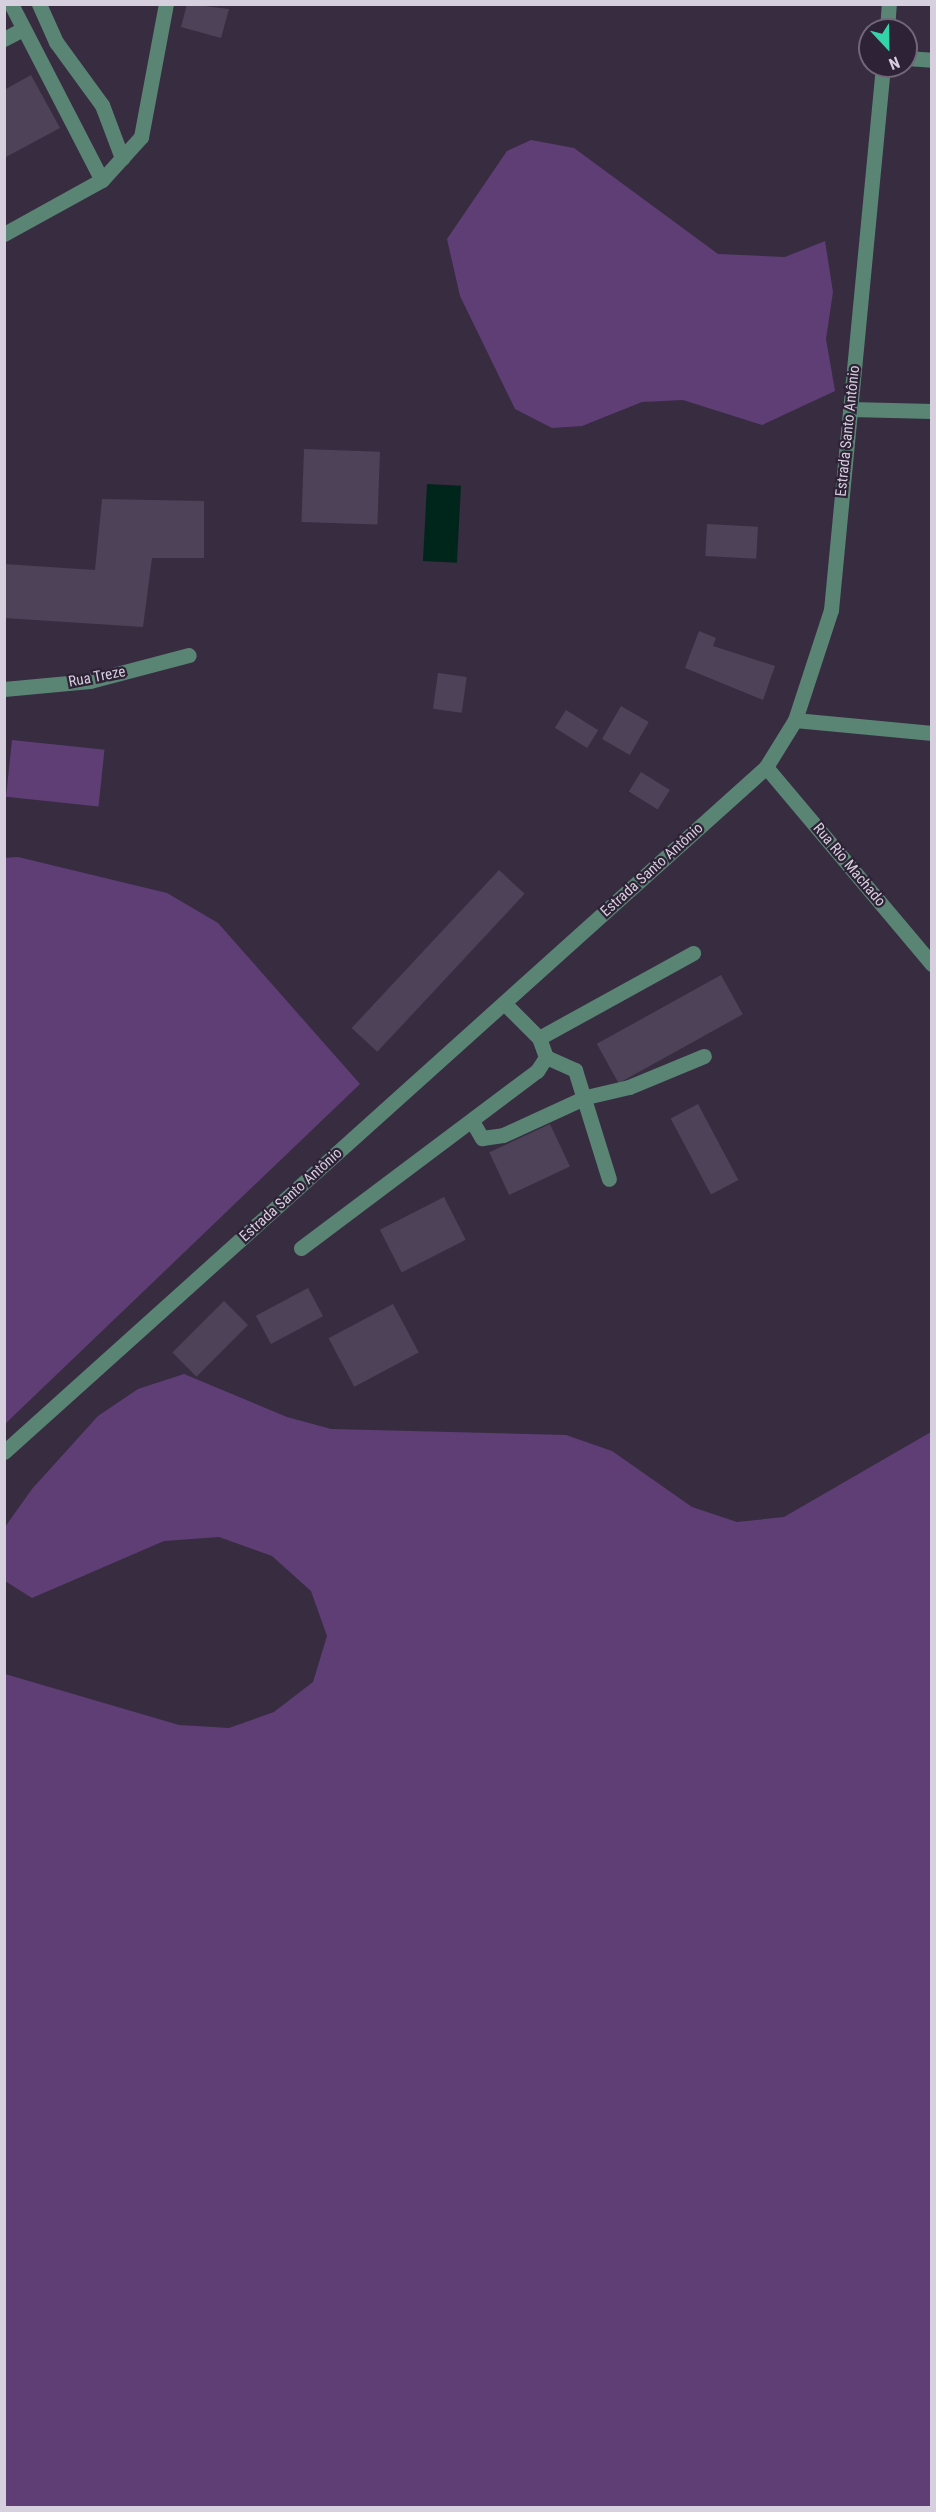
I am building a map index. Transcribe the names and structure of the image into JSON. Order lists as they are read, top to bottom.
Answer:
{
  "streets": {
    "street": ["Estrada Santo Antônio", "Rua Treze", "Rua Rio Machado"]
  },
  "crossings": [
    ["Estrada Santo Antônio", "Rua Rio Machado"]
  ],
  "north": "bottom"
}
